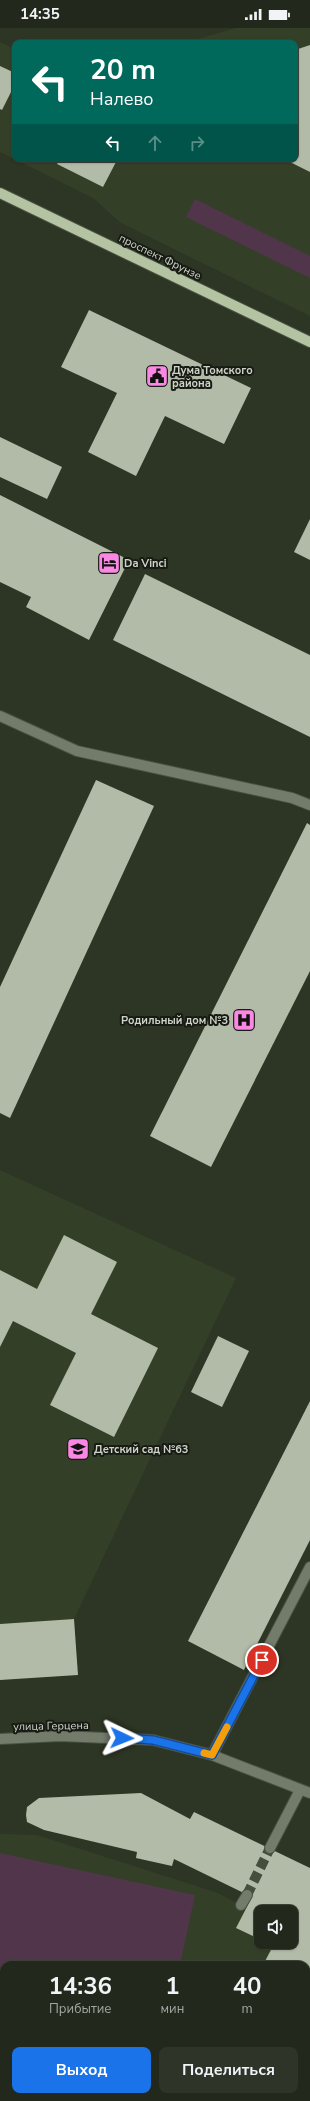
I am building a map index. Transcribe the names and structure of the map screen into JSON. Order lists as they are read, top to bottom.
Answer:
{
  "streets": {
    "main road": ["проспект Фрунзе"],
    "street": ["улица Герцена"]
  },
  "places": {
    "public building": ["Дума Томского района"],
    "hotel": ["Da Vinci"],
    "hospital": ["Родильный дом №3"],
    "school or university": ["Детский сад №63"]
  },
  "page": {
    "status": "14:35",
    "turn": ["20 m", "Налево"],
    "eta": [
      "14:36",
      "Прибытие",
      "1",
      "мин",
      "40",
      "m"
    ],
    "buttons": ["Выход", "Поделиться"]
  }
}
